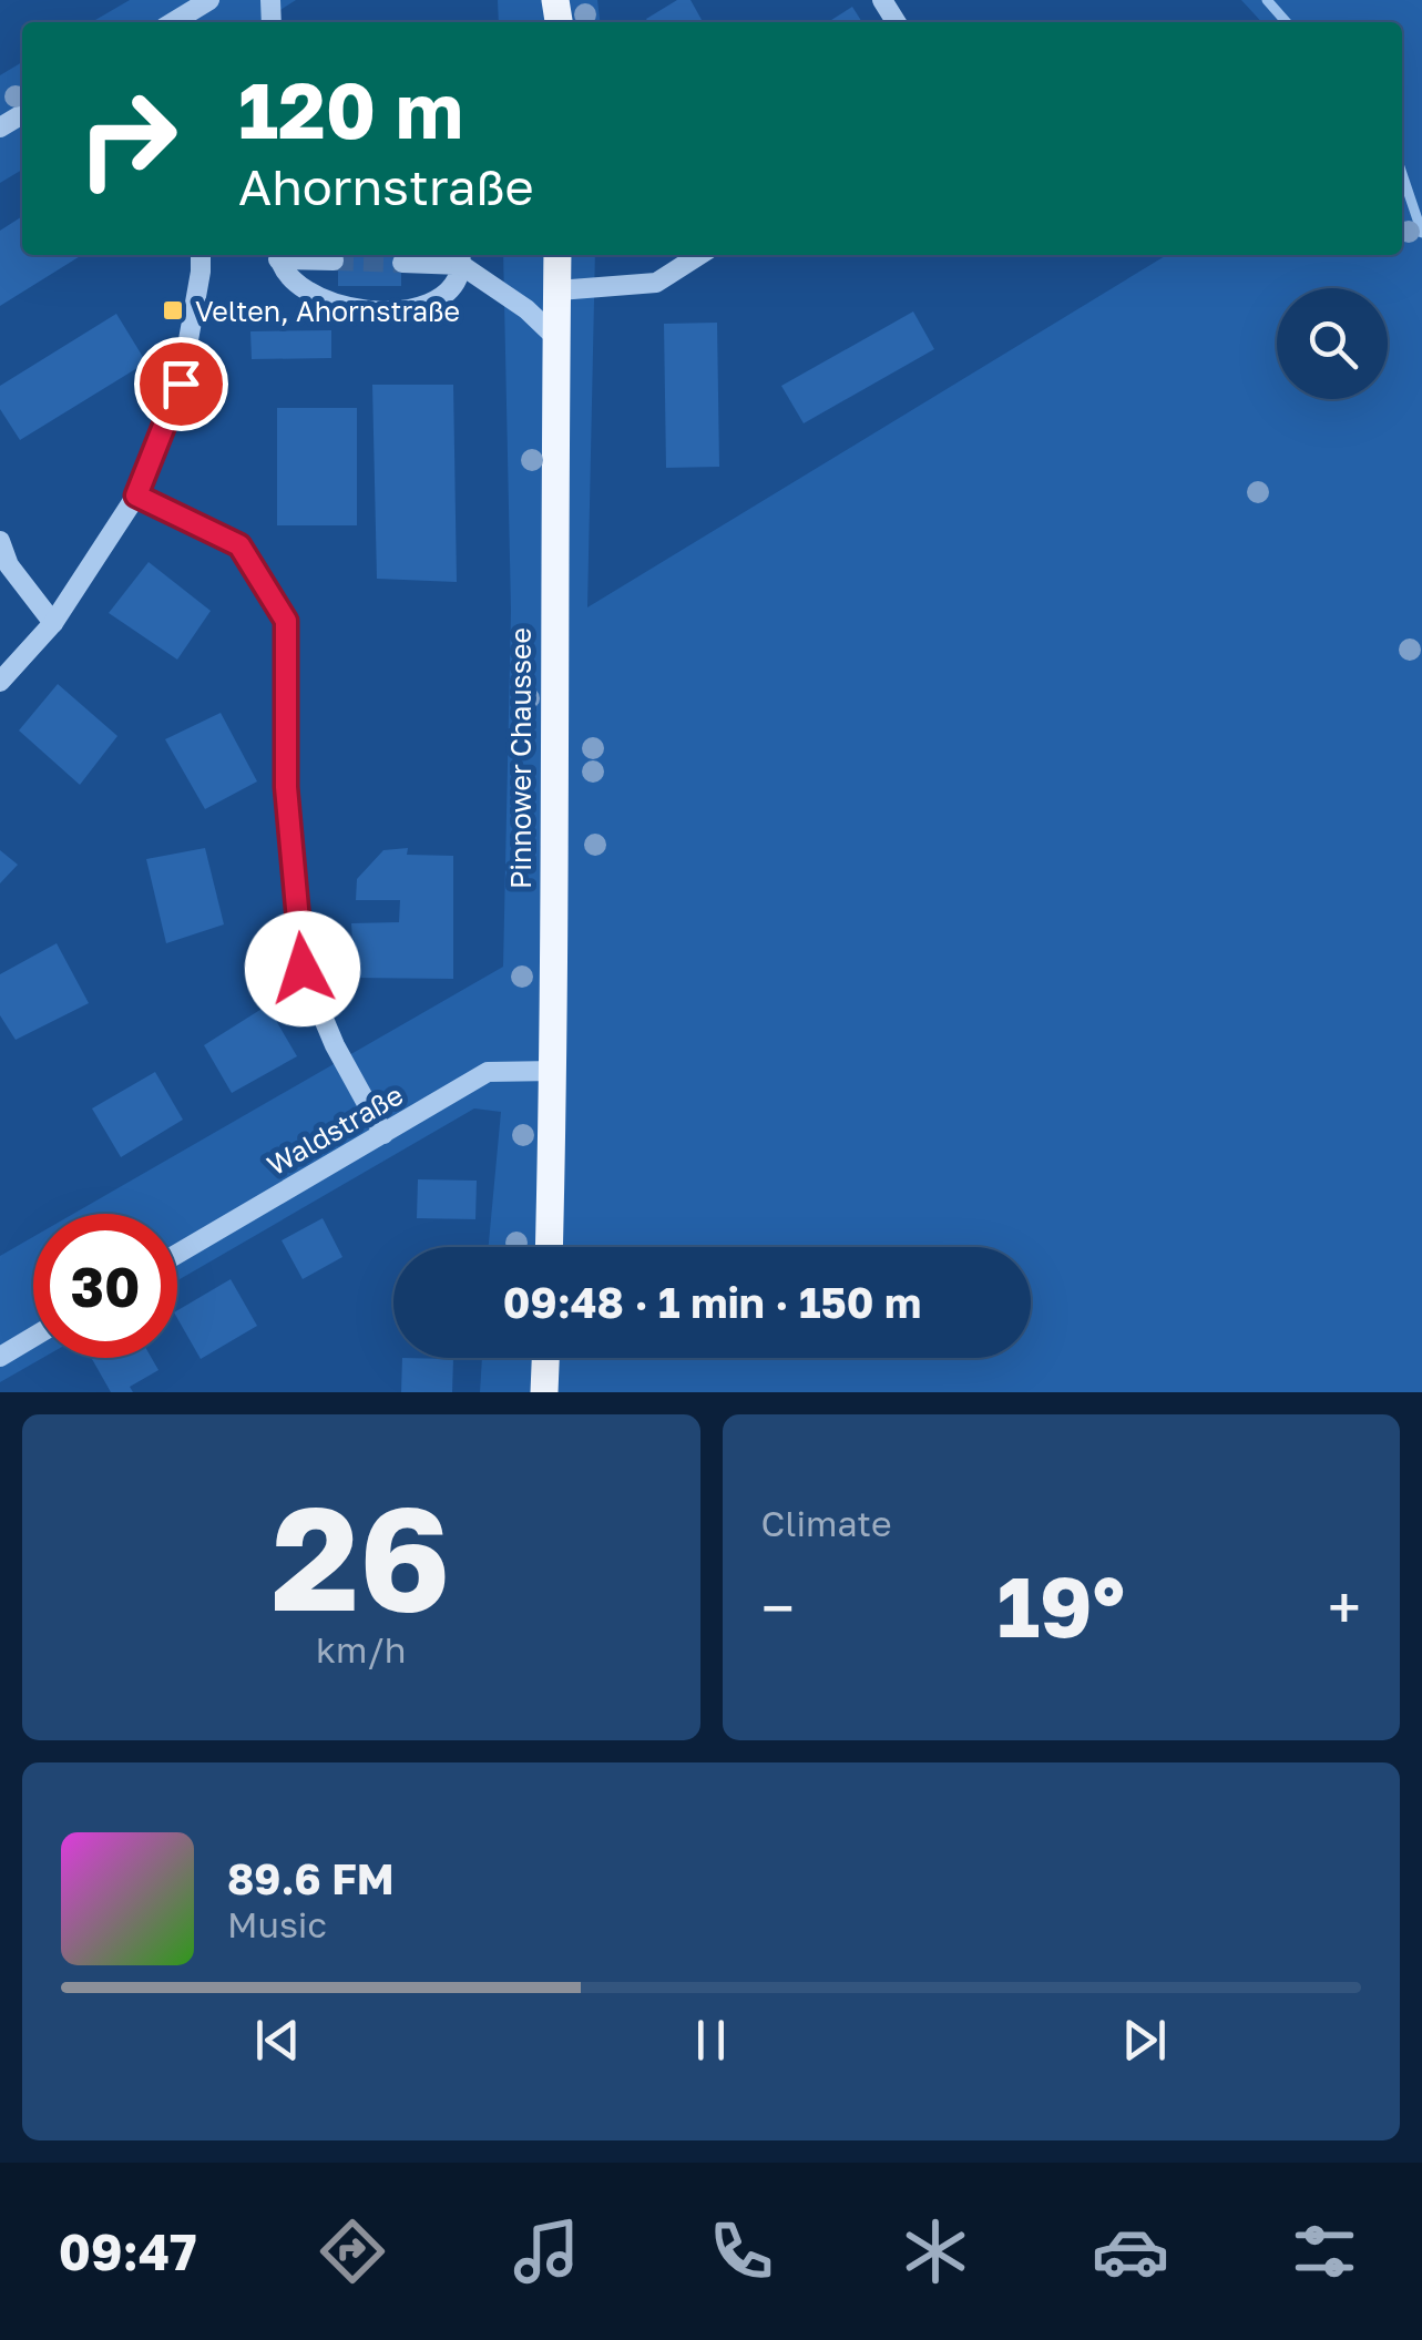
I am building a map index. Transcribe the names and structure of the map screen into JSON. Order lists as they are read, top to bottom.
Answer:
{
  "streets": {
    "main road": ["Pinnower Chaussee"],
    "street": ["Waldstraße"]
  },
  "crossings": [
    ["Pinnower Chaussee", "Waldstraße"]
  ],
  "places": {
    "transit": ["Velten, Ahornstraße"]
  },
  "page": {
    "turn": ["120 m", "Ahornstraße"],
    "limit": "30",
    "trip": "09:48 · 1 min · 150 m",
    "tile": [
      ["26", "km/h"],
      "Climate"
    ],
    "heat": ["−", "19°", "+"],
    "song": ["89.6 FM", "Music"],
    "tabs": "09:47"
  }
}
